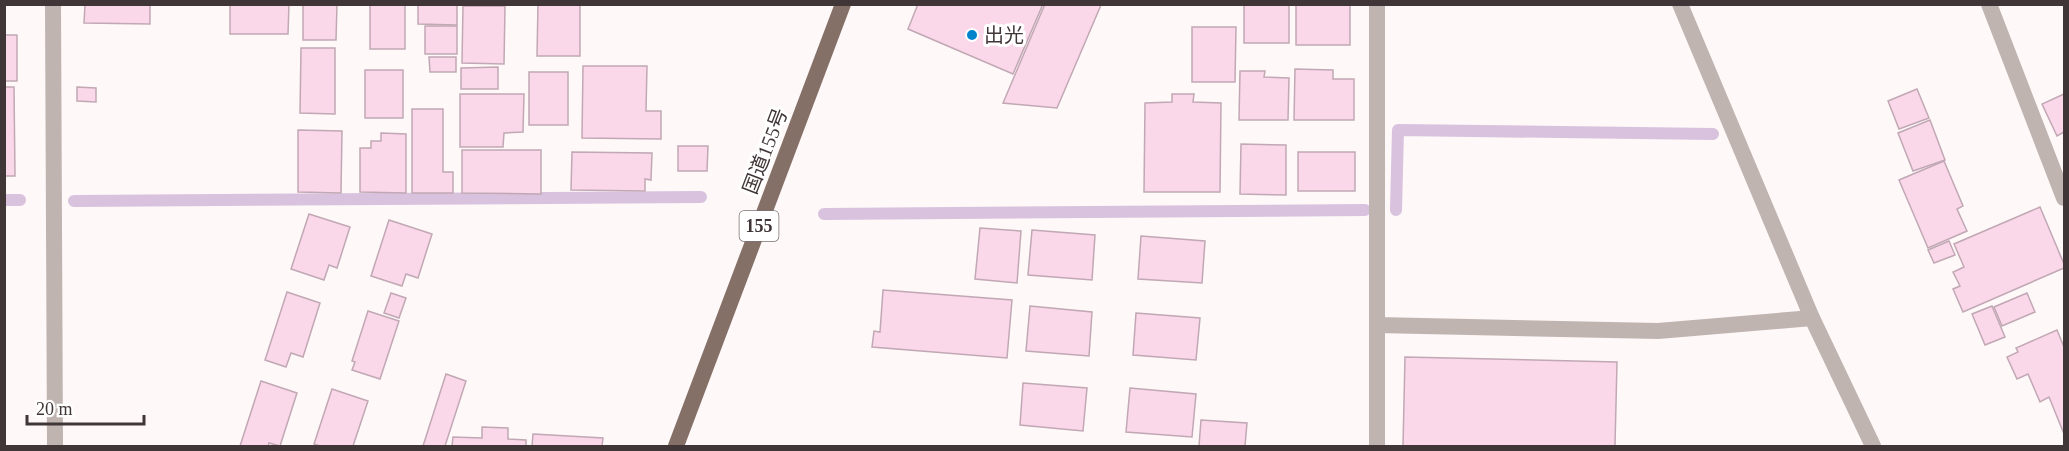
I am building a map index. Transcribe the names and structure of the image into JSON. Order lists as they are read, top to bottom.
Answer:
{
  "streets": {
    "highway": ["国道155号", "155"]
  },
  "places": ["出光"],
  "scale_bar": "20 m"
}
